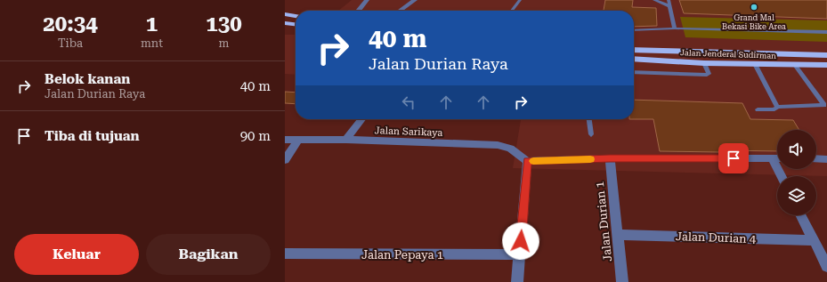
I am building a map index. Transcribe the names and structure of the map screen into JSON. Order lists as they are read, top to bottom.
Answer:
{
  "streets": {
    "highway": ["Jalan Jenderal Sudirman"],
    "street": [
      "Jalan Sarikaya",
      "Jalan Durian 1",
      "Jalan Durian 4",
      "Jalan Pepaya 1"
    ]
  },
  "crossings": [
    ["Jalan Durian 1", "Jalan Durian 4"]
  ],
  "places": ["Grand Mal Bekasi Bike Area"],
  "page": {
    "eta": [
      "20:34",
      "Tiba",
      "1",
      "mnt",
      "130",
      "m"
    ],
    "turn": ["40 m", "Jalan Durian Raya"],
    "list": [
      {
        "name": "Belok kanan",
        "note": "Jalan Durian Raya",
        "value": "40 m"
      },
      {
        "name": "Tiba di tujuan",
        "value": "90 m"
      }
    ],
    "buttons": ["Keluar", "Bagikan"]
  }
}
